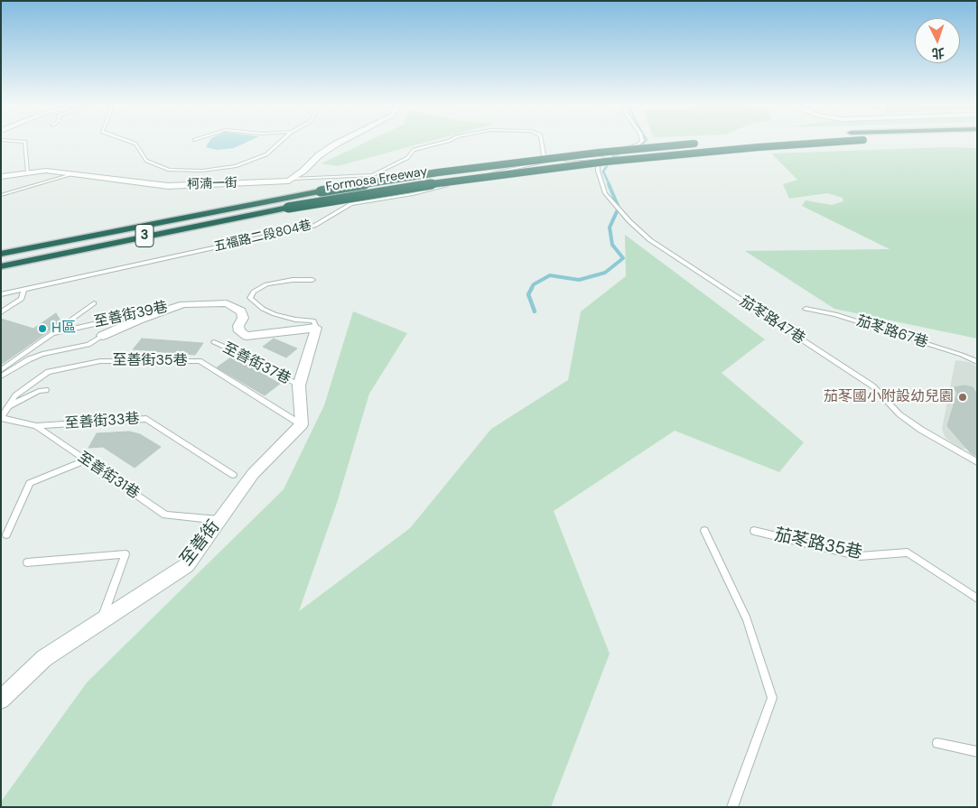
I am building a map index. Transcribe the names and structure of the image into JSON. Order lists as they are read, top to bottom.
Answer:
{
  "streets": {
    "highway": ["Formosa Freeway", "3"],
    "street": ["柯湳一街", "至善街"],
    "lane": [
      "五福路二段804巷",
      "至善街39巷",
      "茄苳路47巷",
      "茄苳路67巷",
      "至善街35巷",
      "至善街37巷",
      "至善街33巷",
      "至善街31巷",
      "茄苳路35巷"
    ]
  },
  "crossings": [
    ["五福路二段804巷", "茄苳路47巷"],
    ["至善街35巷", "至善街31巷"],
    ["至善街35巷", "至善街"],
    ["至善街33巷", "至善街31巷"],
    ["至善街31巷", "至善街"]
  ],
  "places": ["H區", "茄苳國小附設幼兒園"],
  "north": "bottom"
}
